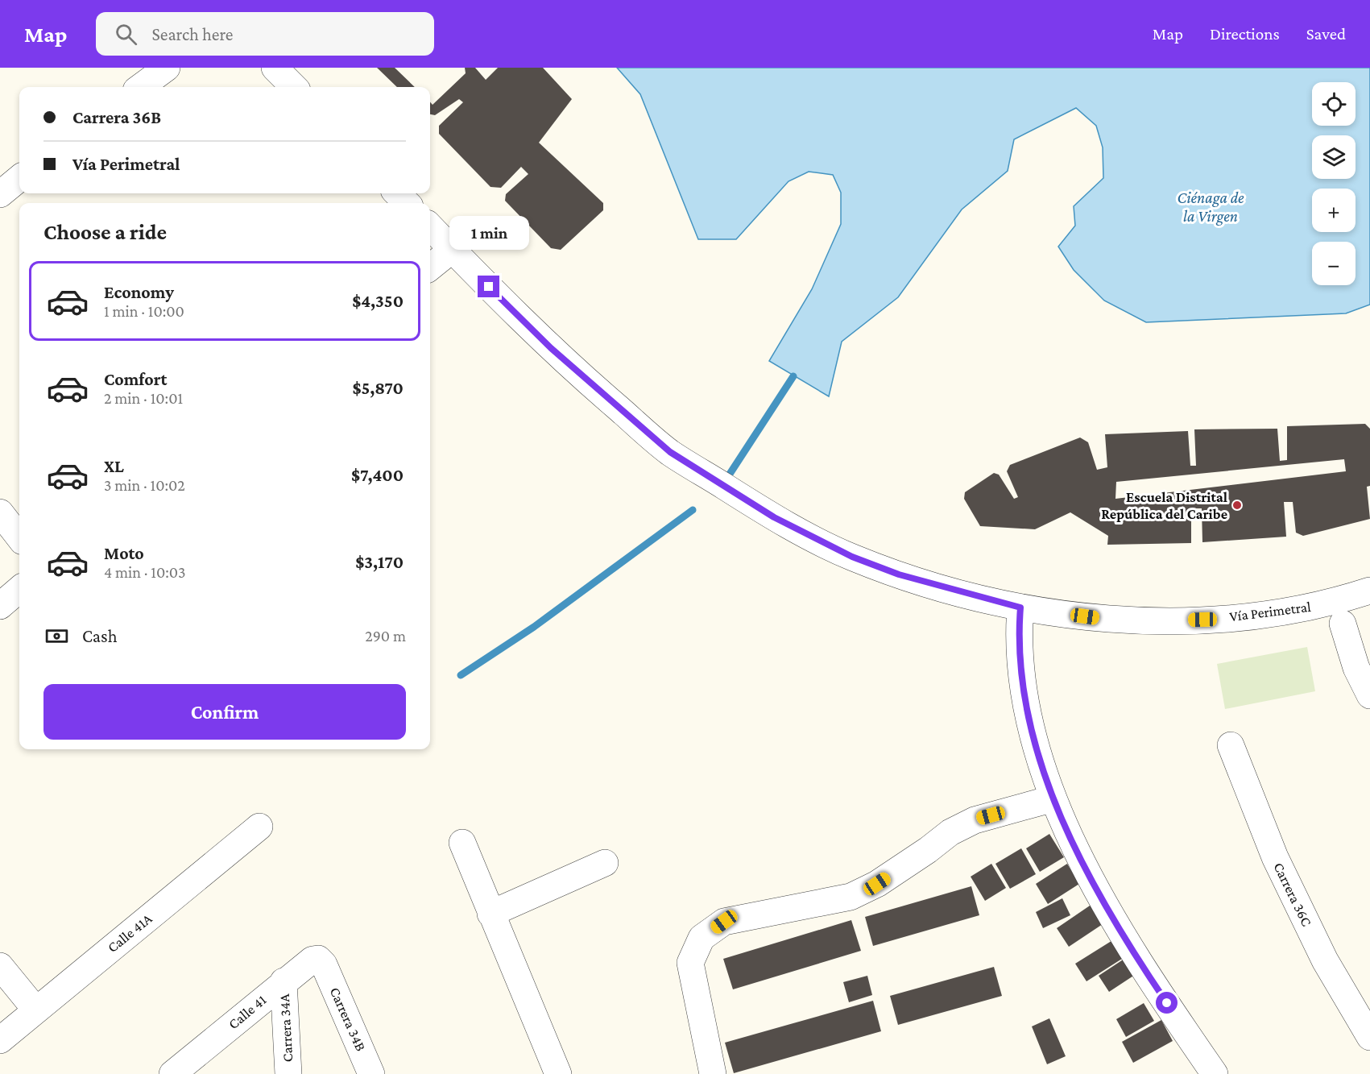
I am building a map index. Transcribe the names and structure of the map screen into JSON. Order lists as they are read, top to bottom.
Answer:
{
  "streets": {
    "street": [
      "Vía Perimetral",
      "Carrera 36C",
      "Calle 41A",
      "Calle 41",
      "Carrera 34B",
      "Carrera 34A"
    ]
  },
  "crossings": [
    ["Calle 41", "Carrera 34B"],
    ["Calle 41", "Carrera 34A"]
  ],
  "water": ["Ciénaga de la Virgen"],
  "places": ["Escuela Distrital República del Caribe"],
  "page": {
    "header": "Map",
    "search": "Search here",
    "nav": ["Map", "Directions", "Saved"],
    "map_buttons": ["+", "−"],
    "banner": ["Carrera 36B", "Vía Perimetral"],
    "heading": "Choose a ride",
    "bubble": "1 min",
    "list": [
      {
        "name": "Economy",
        "note": "1 min · 10:00",
        "value": "$4,350"
      },
      {
        "name": "Comfort",
        "note": "2 min · 10:01",
        "value": "$5,870"
      },
      {
        "name": "XL",
        "note": "3 min · 10:02",
        "value": "$7,400"
      },
      {
        "name": "Moto",
        "note": "4 min · 10:03",
        "value": "$3,170"
      }
    ],
    "pay": ["Cash", "290 m"],
    "buttons": "Confirm"
  }
}
